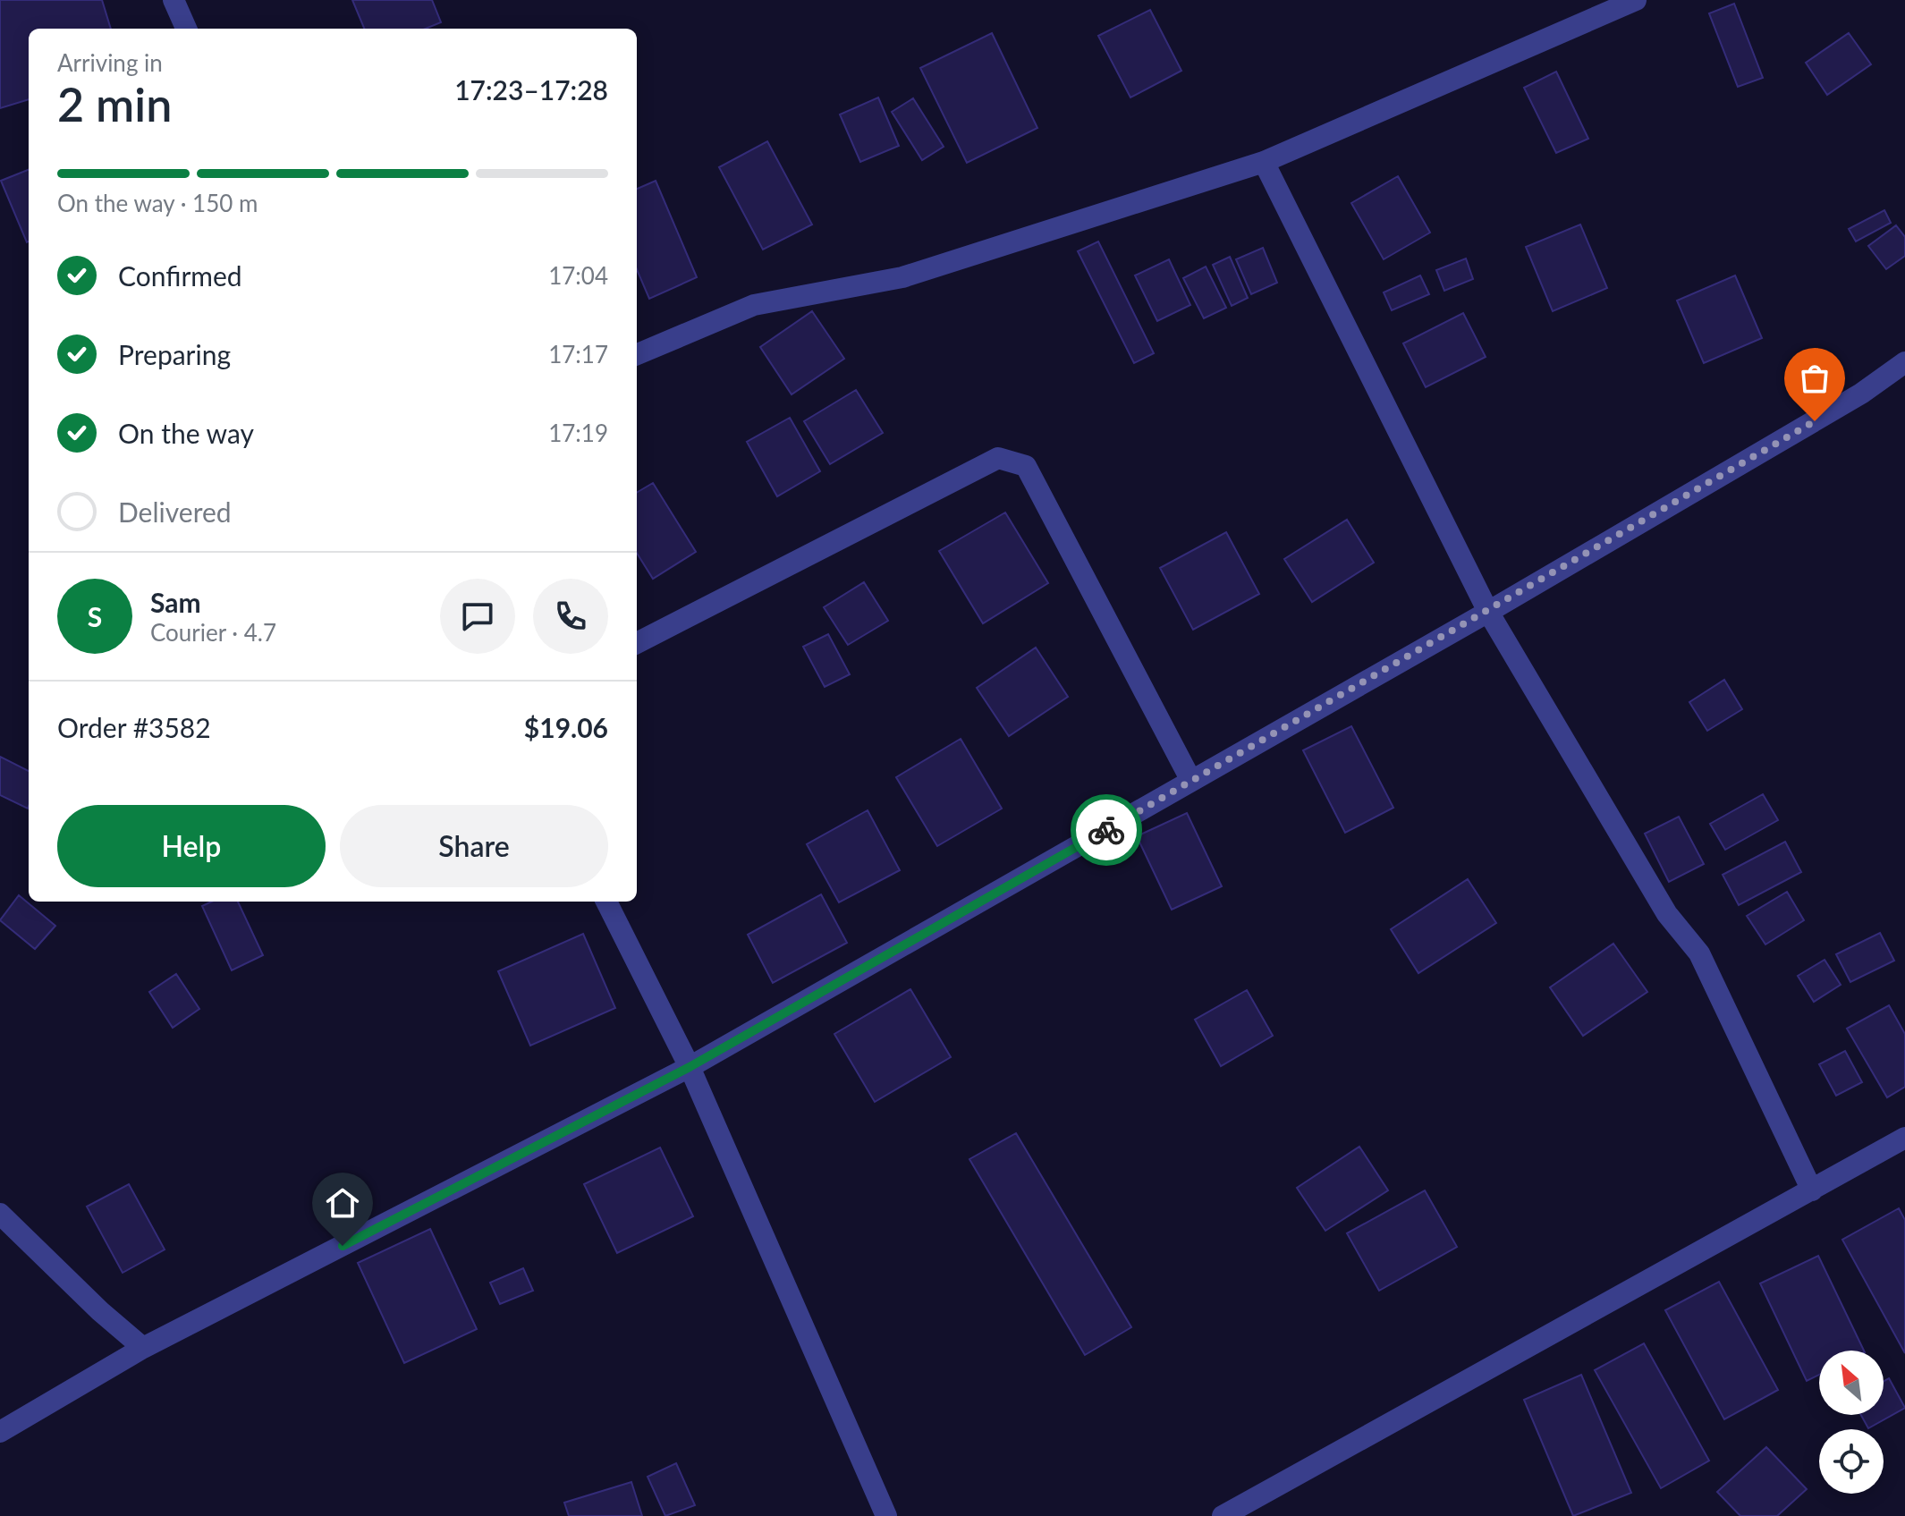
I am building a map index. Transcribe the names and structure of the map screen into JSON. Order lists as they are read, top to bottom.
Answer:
{
  "north": "top left",
  "page": {
    "heading": ["2 min", "Arriving in", "17:23–17:28"],
    "panel": [
      "Sam",
      "Courier · 4.7",
      "Order #3582",
      "$19.06"
    ],
    "bar": "On the way · 150 m",
    "list": [
      ["Confirmed", "17:04"],
      ["Preparing", "17:17"],
      ["On the way", "17:19"],
      "Delivered"
    ],
    "round": "S",
    "buttons": ["Help", "Share"]
  }
}
